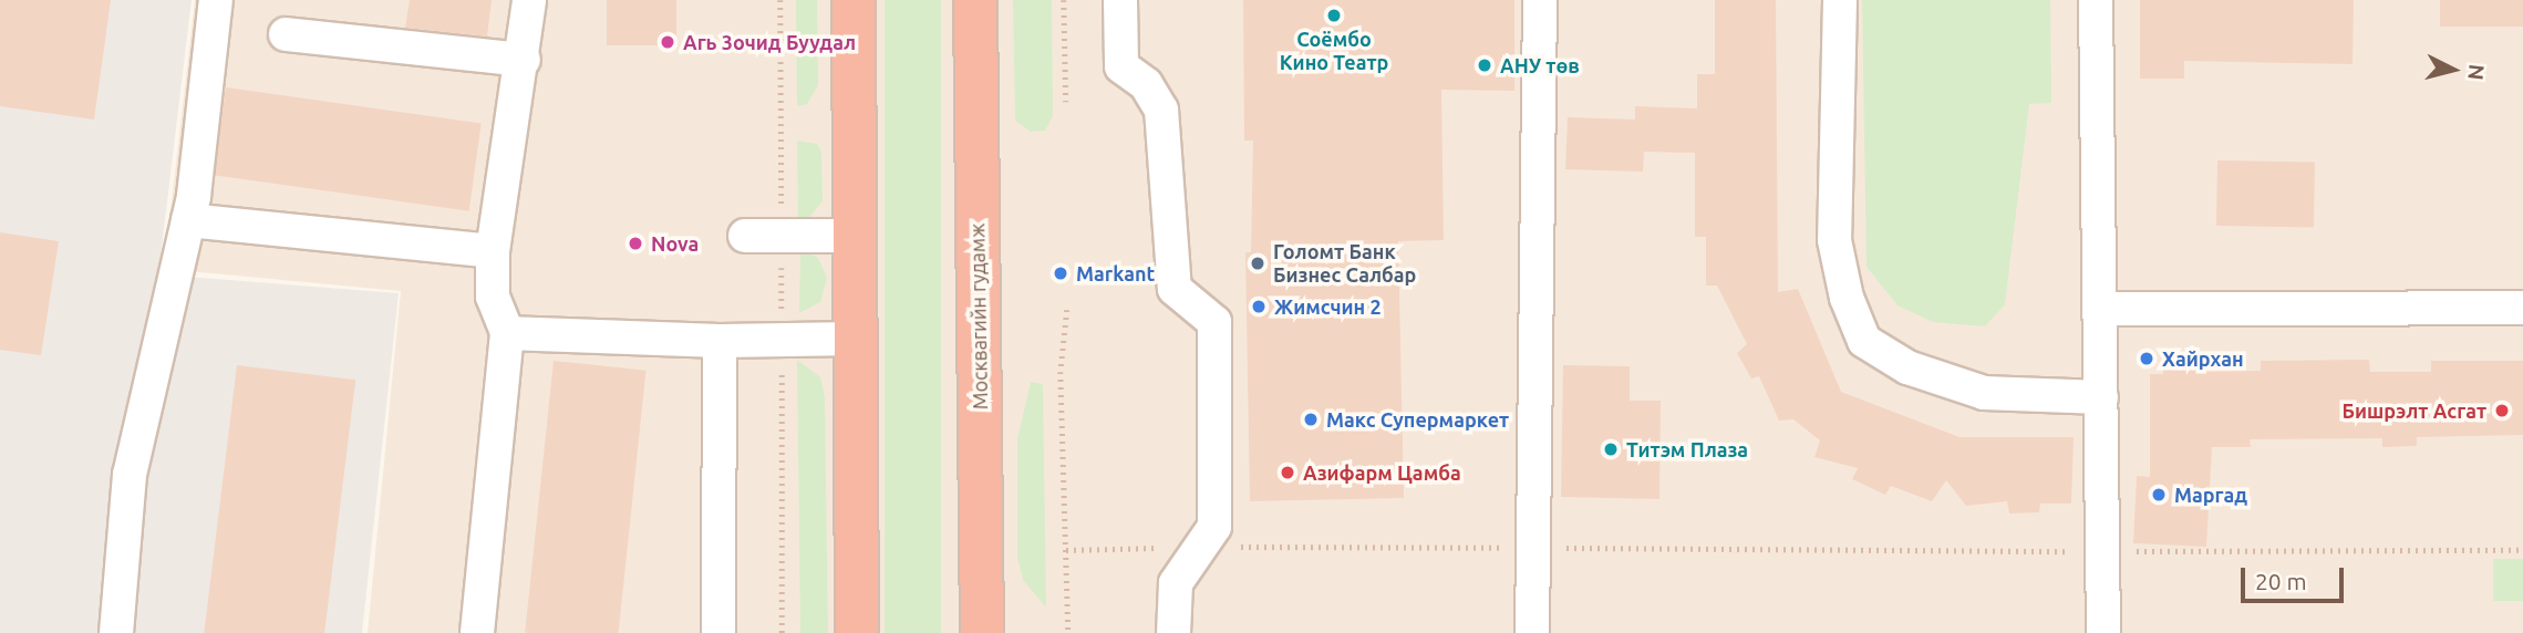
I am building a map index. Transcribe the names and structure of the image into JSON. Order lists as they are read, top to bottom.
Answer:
{
  "streets": {
    "highway": ["Москвагийн гудамж"]
  },
  "places": [
    "Соёмбо Кино Театр",
    "Агь 3очид Буудал",
    "АНУ төв",
    "Nova",
    "Голомт Банк Бизнес Салбар",
    "Markant",
    "Жимсчин 2",
    "Хайрхан",
    "Бишрэлт Асгат",
    "Макс Супермаркет",
    "Титэм Плаза",
    "Азифарм Цамба",
    "Маргад"
  ],
  "scale_bar": "20 m",
  "north": "right"
}
